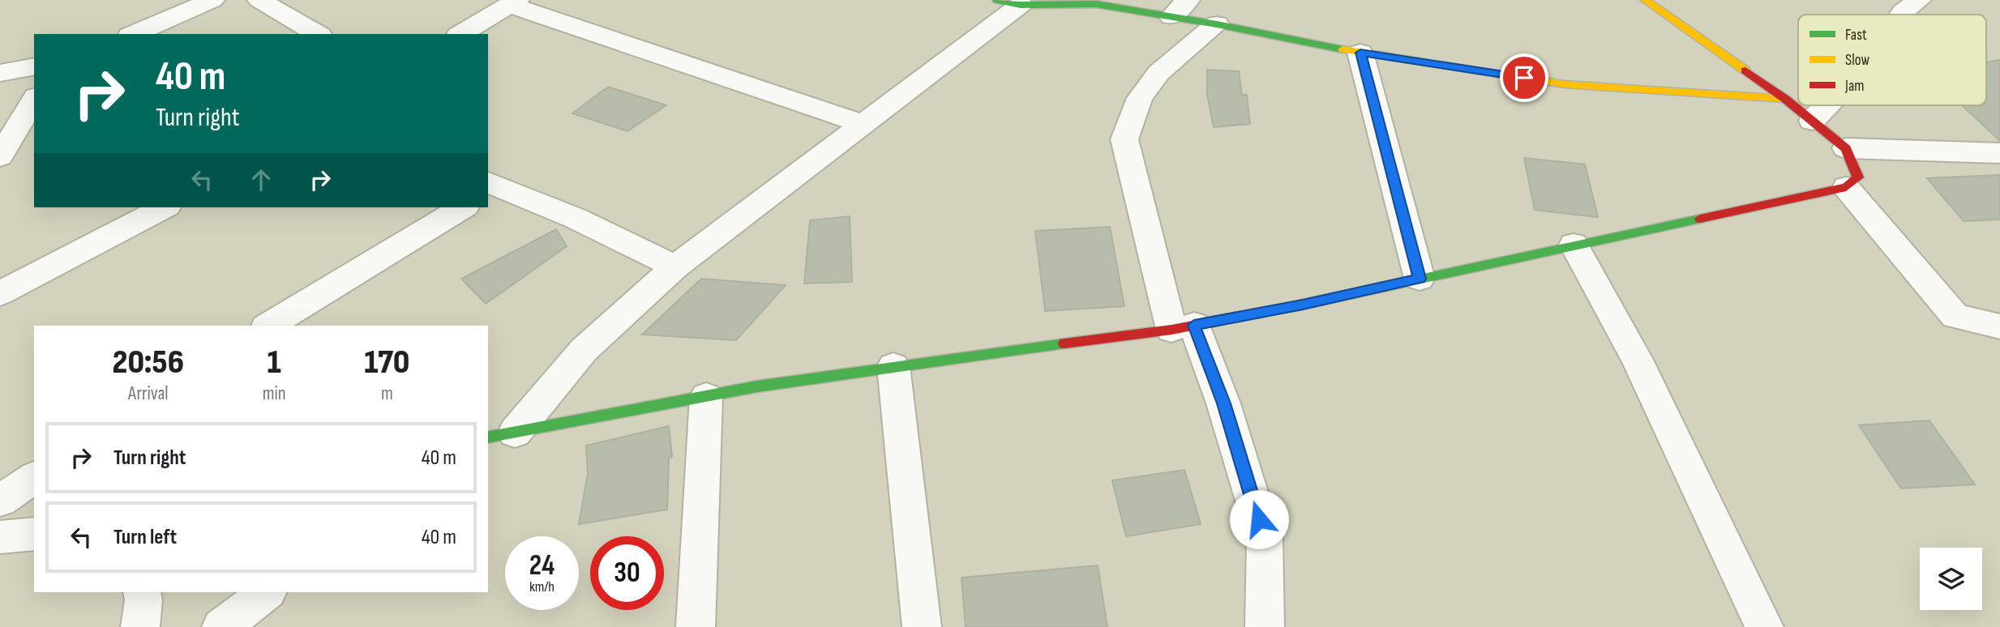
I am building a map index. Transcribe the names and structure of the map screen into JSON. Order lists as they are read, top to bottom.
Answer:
{
  "legend": ["Fast", "Slow", "Jam"],
  "page": {
    "turn": ["40 m", "Turn right"],
    "eta": [
      "20:56",
      "Arrival",
      "1",
      "min",
      "170",
      "m"
    ],
    "list": [
      {
        "name": "Turn right",
        "value": "40 m"
      },
      {
        "name": "Turn left",
        "value": "40 m"
      }
    ],
    "speed": "24 km/h",
    "limit": "30"
  }
}
